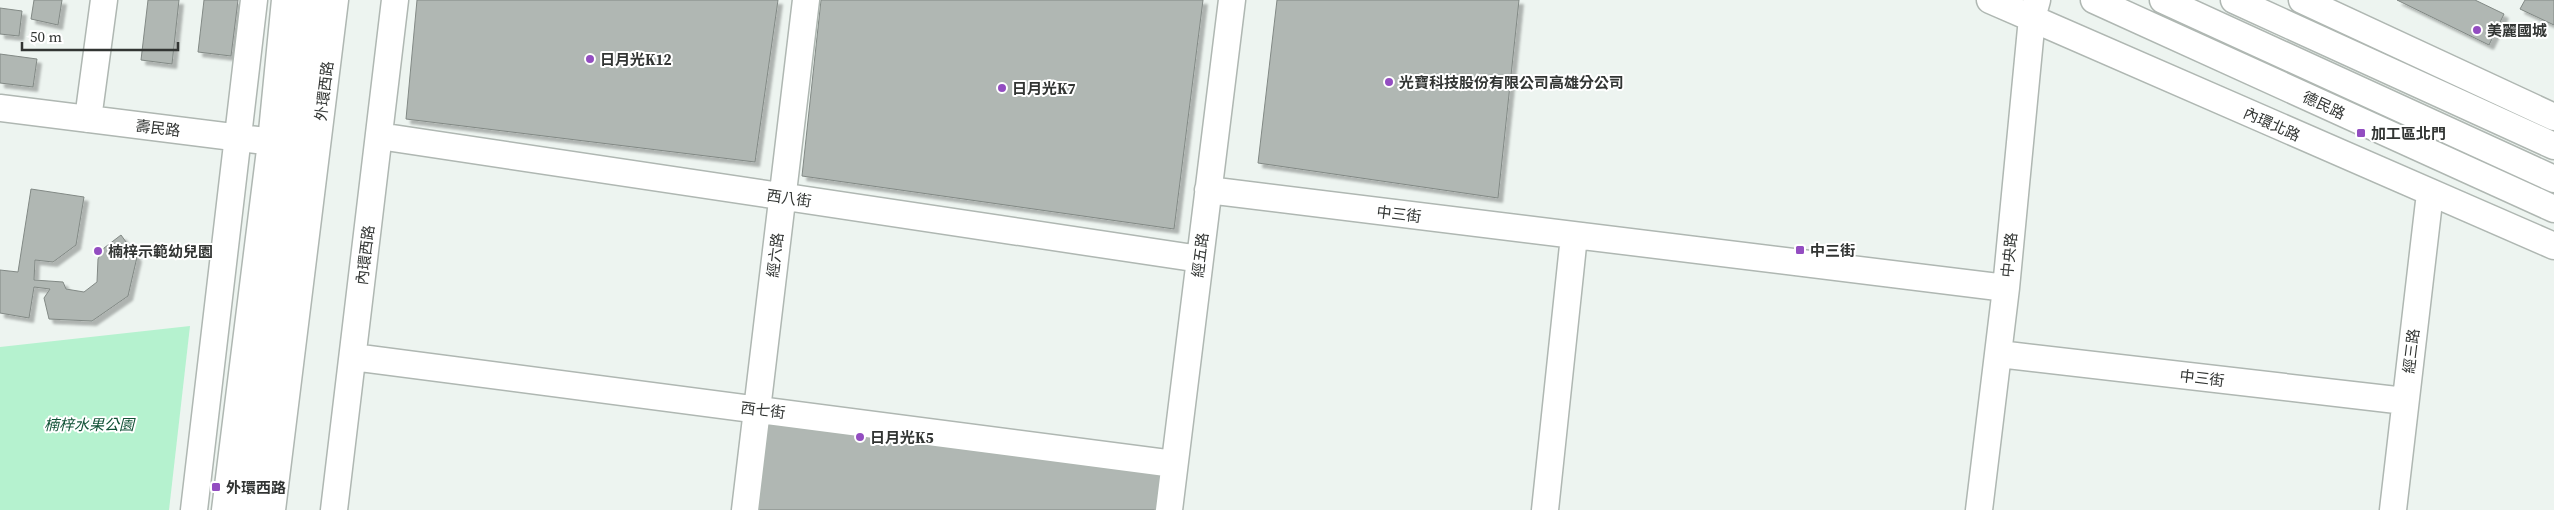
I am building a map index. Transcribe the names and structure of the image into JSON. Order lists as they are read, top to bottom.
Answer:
{
  "streets": {
    "street": [
      "外環西路",
      "德民路",
      "內環北路",
      "壽民路",
      "西八街",
      "中三街",
      "內環西路",
      "經六路",
      "經五路",
      "中央路",
      "經三路",
      "西七街"
    ]
  },
  "crossings": [
    ["外環西路", "壽民路"],
    ["內環北路", "中央路"],
    ["內環北路", "經三路"],
    ["西八街", "內環西路"],
    ["西八街", "經六路"],
    ["西八街", "經五路"],
    ["中三街", "經五路"],
    ["中三街", "中央路"],
    ["中三街", "經三路"],
    ["內環西路", "西七街"],
    ["經六路", "西七街"],
    ["經五路", "西七街"]
  ],
  "parks": ["楠梓水果公園"],
  "places": {
    "other": [
      "美麗國城",
      "日月光K12",
      "光寶科技股份有限公司高雄分公司",
      "日月光K7",
      "楠梓示範幼兒園",
      "日月光K5"
    ],
    "transit": ["加工區北門", "中三街", "外環西路"]
  },
  "scale_bar": "50 m"
}
